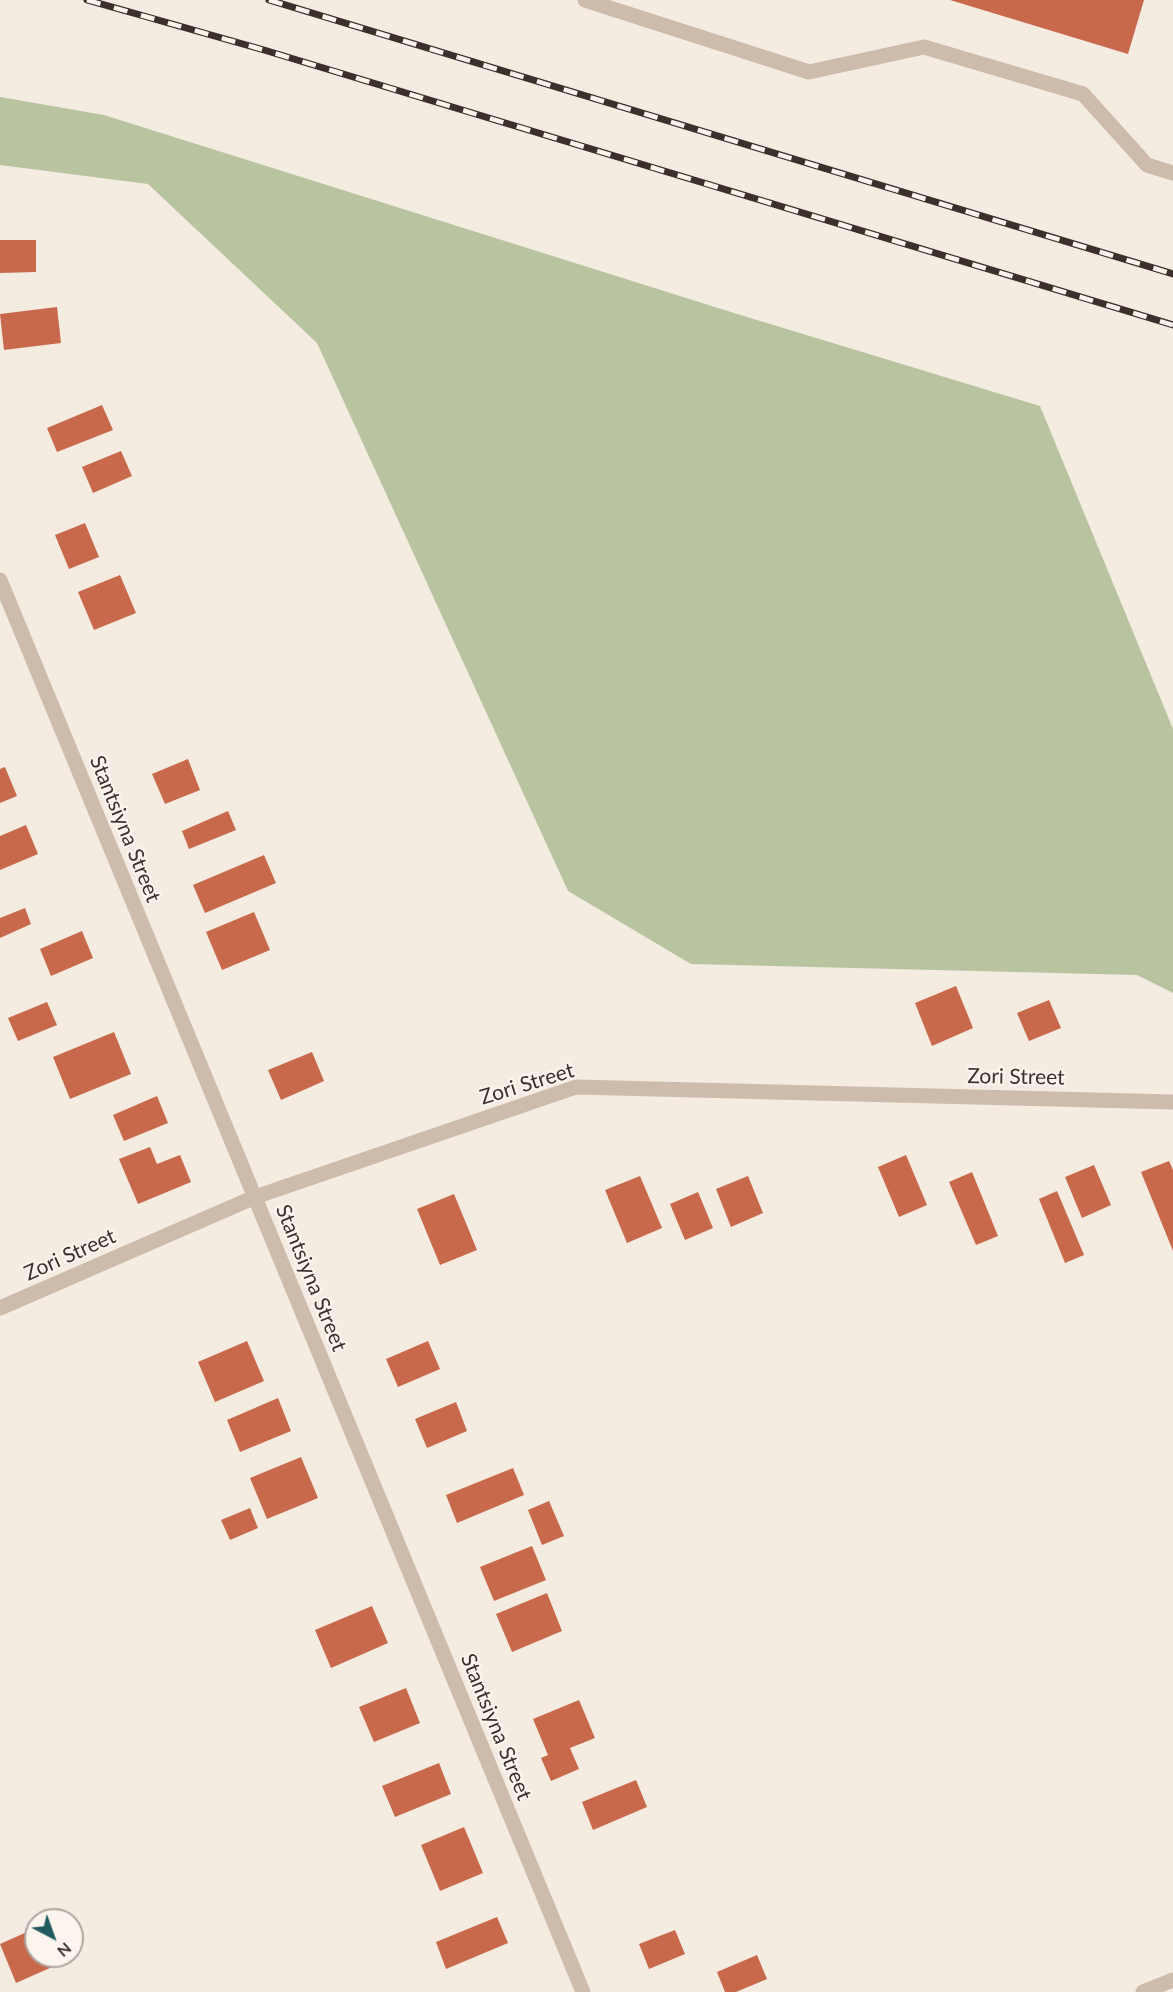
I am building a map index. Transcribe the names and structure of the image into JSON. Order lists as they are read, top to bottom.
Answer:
{
  "streets": {
    "street": ["Stantsiyna Street", "Zori Street"]
  },
  "crossings": [
    ["Stantsiyna Street", "Zori Street"]
  ],
  "north": "bottom right"
}
